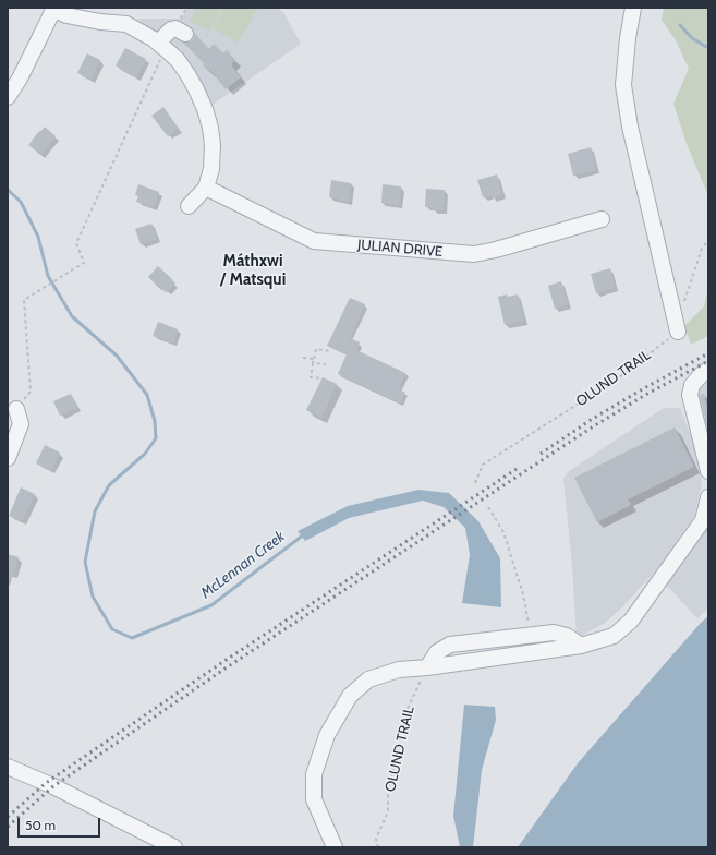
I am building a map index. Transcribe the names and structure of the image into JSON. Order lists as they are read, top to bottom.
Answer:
{
  "streets": {
    "street": ["JULIAN DRIVE"],
    "path": ["OLUND TRAIL"]
  },
  "districts": ["Máthxwi / Matsqui"],
  "water": ["McLennan Creek"],
  "scale_bar": "50 m"
}
